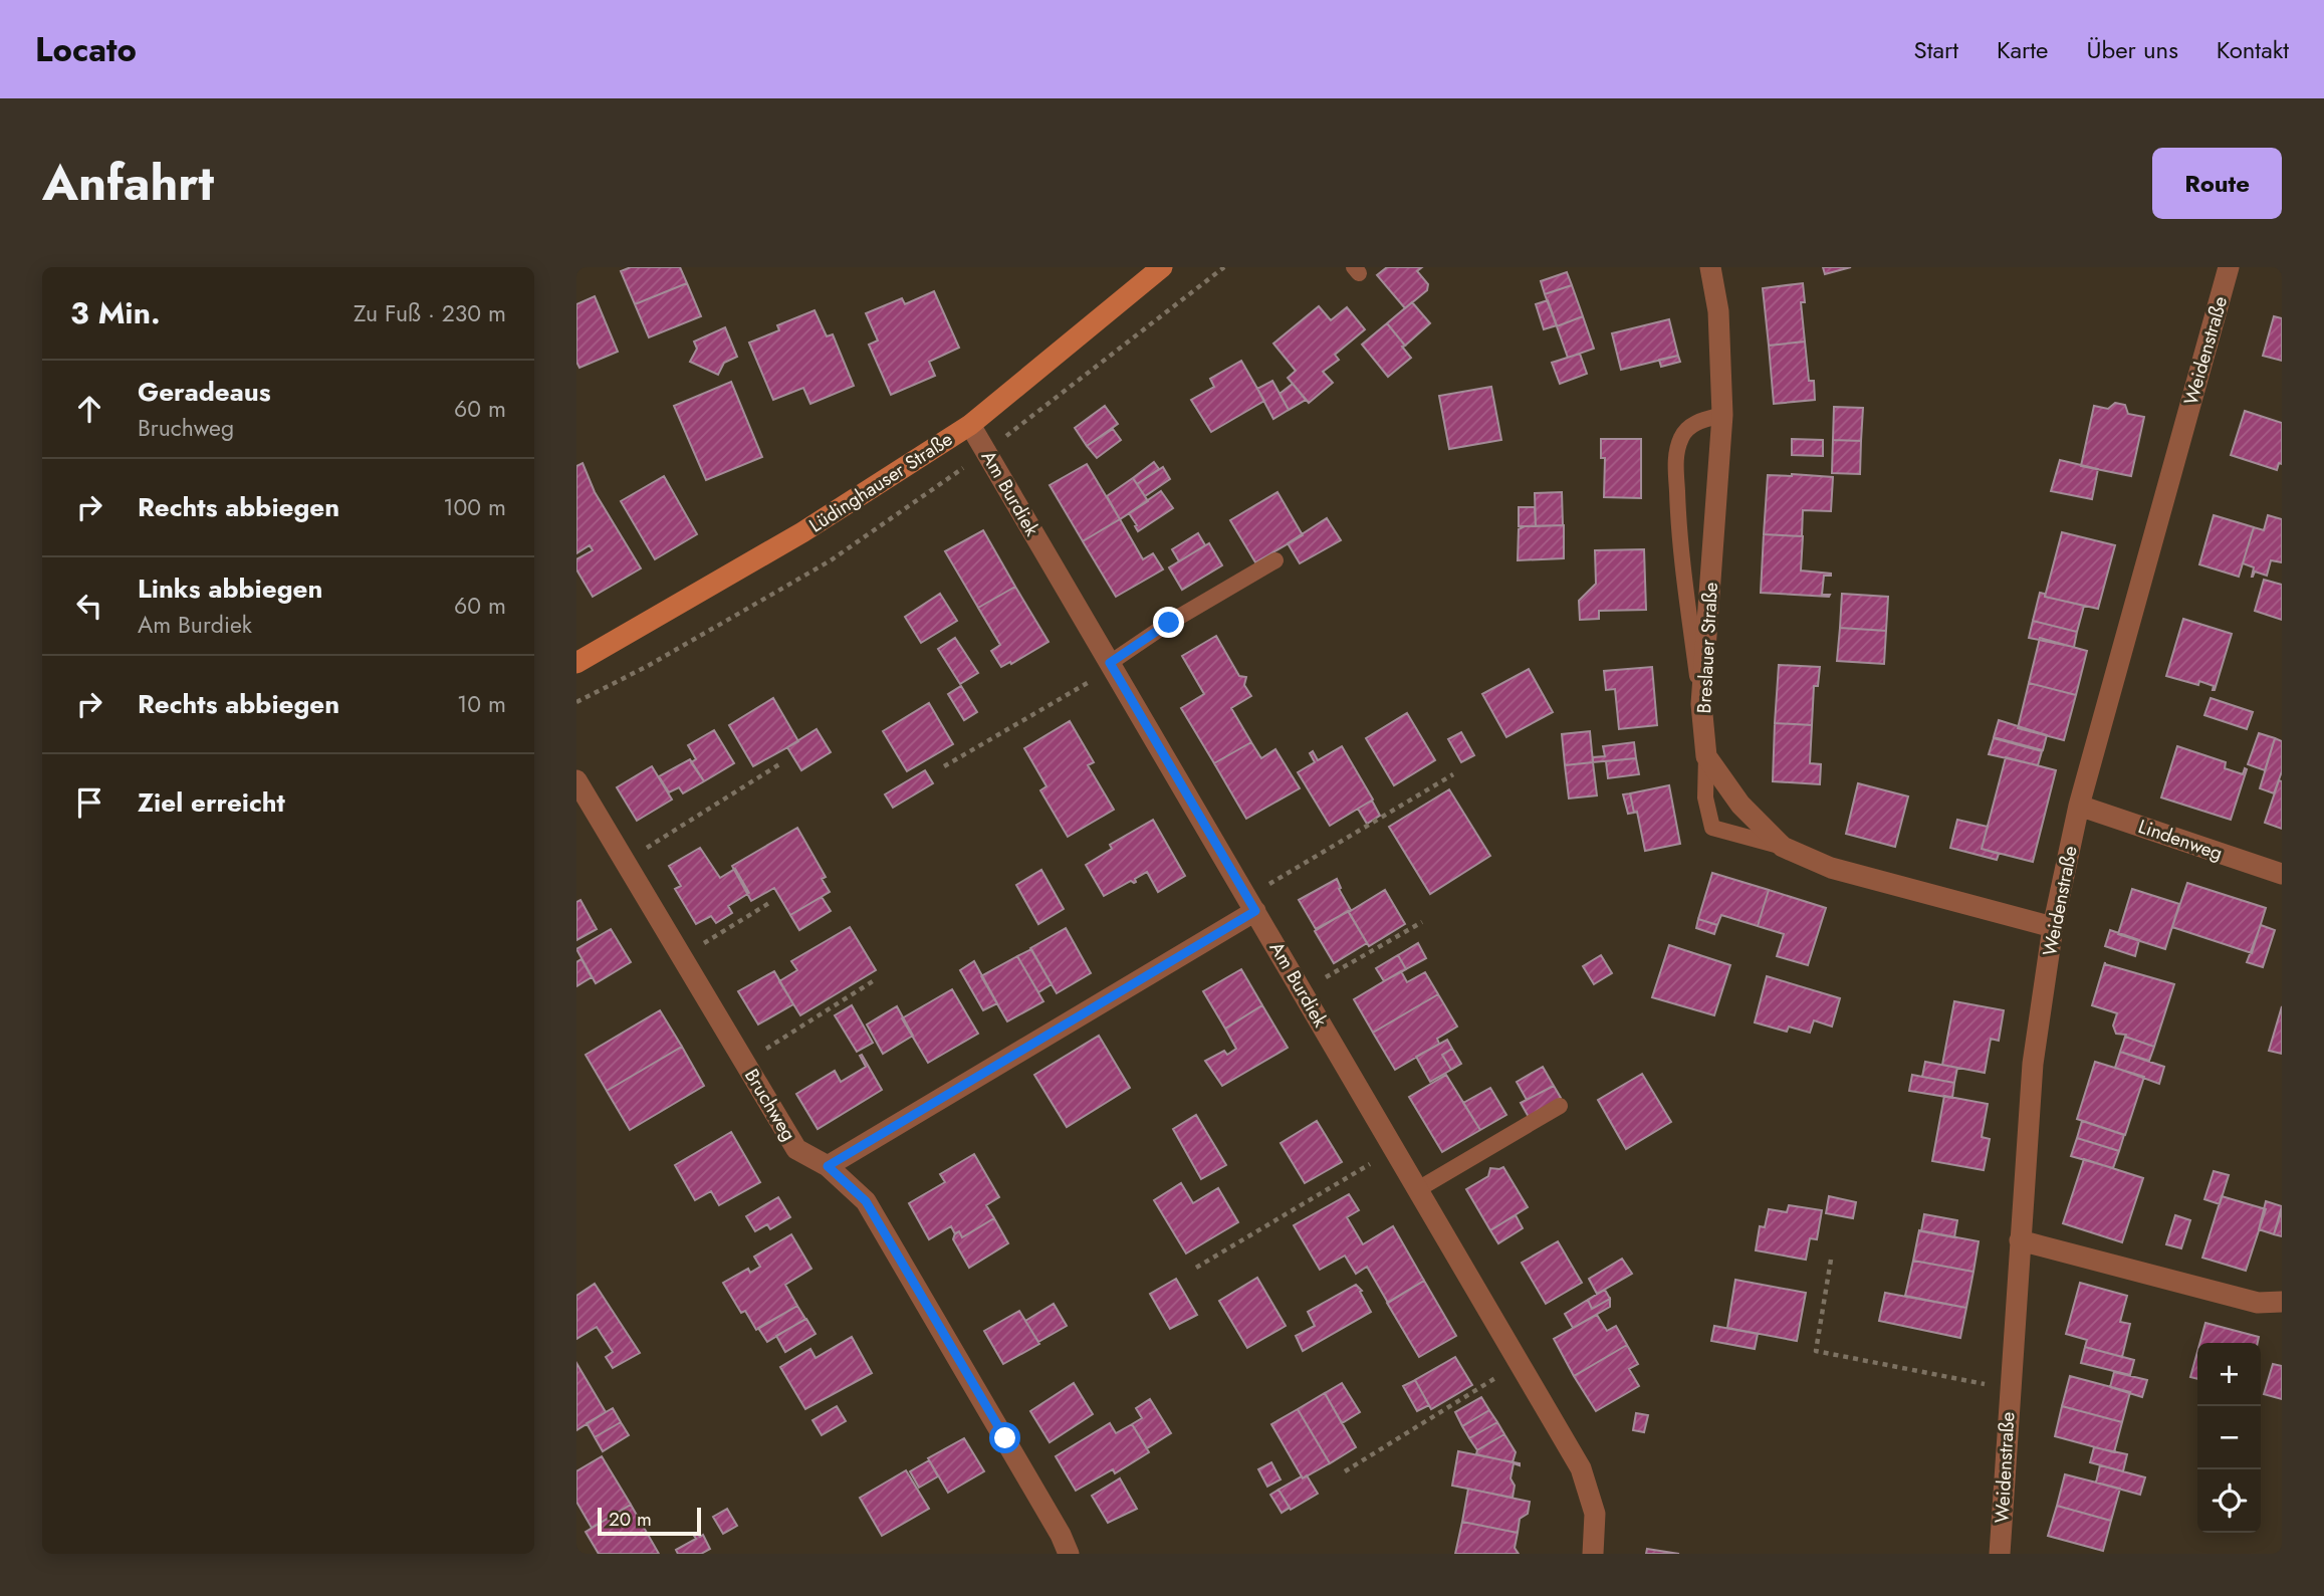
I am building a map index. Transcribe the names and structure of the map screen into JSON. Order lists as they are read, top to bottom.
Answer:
{
  "streets": {
    "street": [
      "Weidenstraße",
      "Lüdinghauser Straße",
      "Am Burdiek",
      "Breslauer Straße",
      "Lindenweg",
      "Bruchweg"
    ]
  },
  "crossings": [
    ["Weidenstraße", "Breslauer Straße"],
    ["Weidenstraße", "Lindenweg"],
    ["Lüdinghauser Straße", "Am Burdiek"]
  ],
  "scale_bar": "20 m",
  "page": {
    "header": "Locato",
    "nav": [
      "Start",
      "Karte",
      "Über uns",
      "Kontakt"
    ],
    "title": "Anfahrt",
    "buttons": "Route",
    "heading": ["3 Min.", "Zu Fuß · 230 m"],
    "list": [
      ["Geradeaus", "Bruchweg", "60 m"],
      ["Rechts abbiegen", "100 m"],
      ["Links abbiegen", "Am Burdiek", "60 m"],
      ["Rechts abbiegen", "10 m"],
      "Ziel erreicht"
    ],
    "map_buttons": ["+", "−"],
    "scale": "20 m"
  }
}
